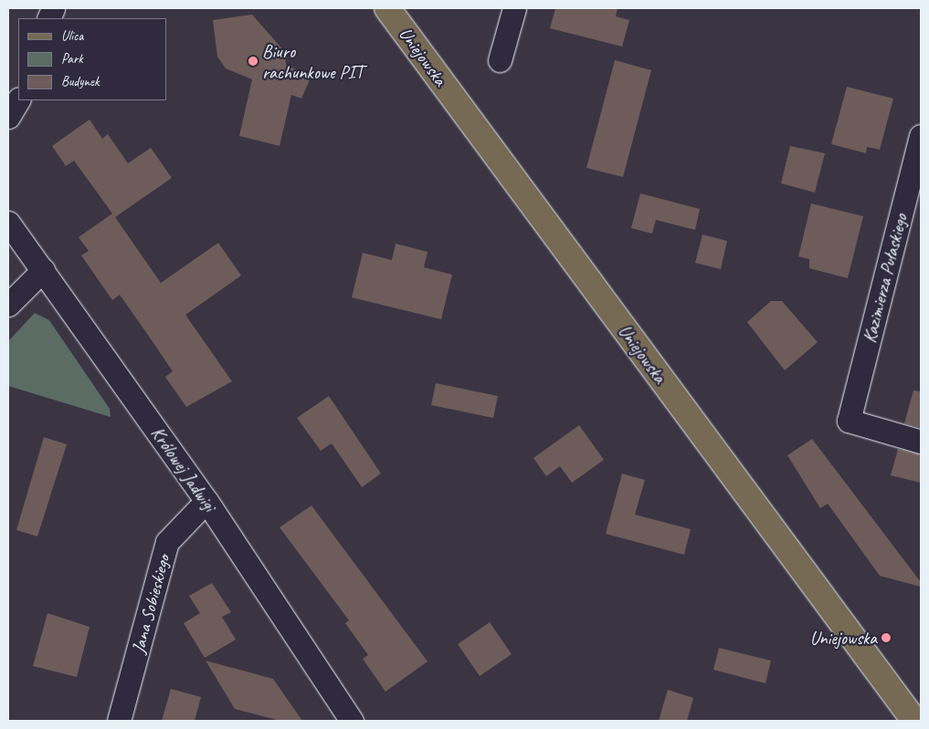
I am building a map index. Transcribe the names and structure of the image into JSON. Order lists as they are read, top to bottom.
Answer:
{
  "streets": {
    "main road": ["Uniejowska"],
    "street": ["Kazimierza Pułaskiego", "Królowej Jadwigi", "Jana Sobieskiego"]
  },
  "crossings": [
    ["Królowej Jadwigi", "Jana Sobieskiego"]
  ],
  "places": ["Biuro rachunkowe PIT", "Uniejowska"],
  "legend": ["Ulica", "Park", "Budynek"]
}
